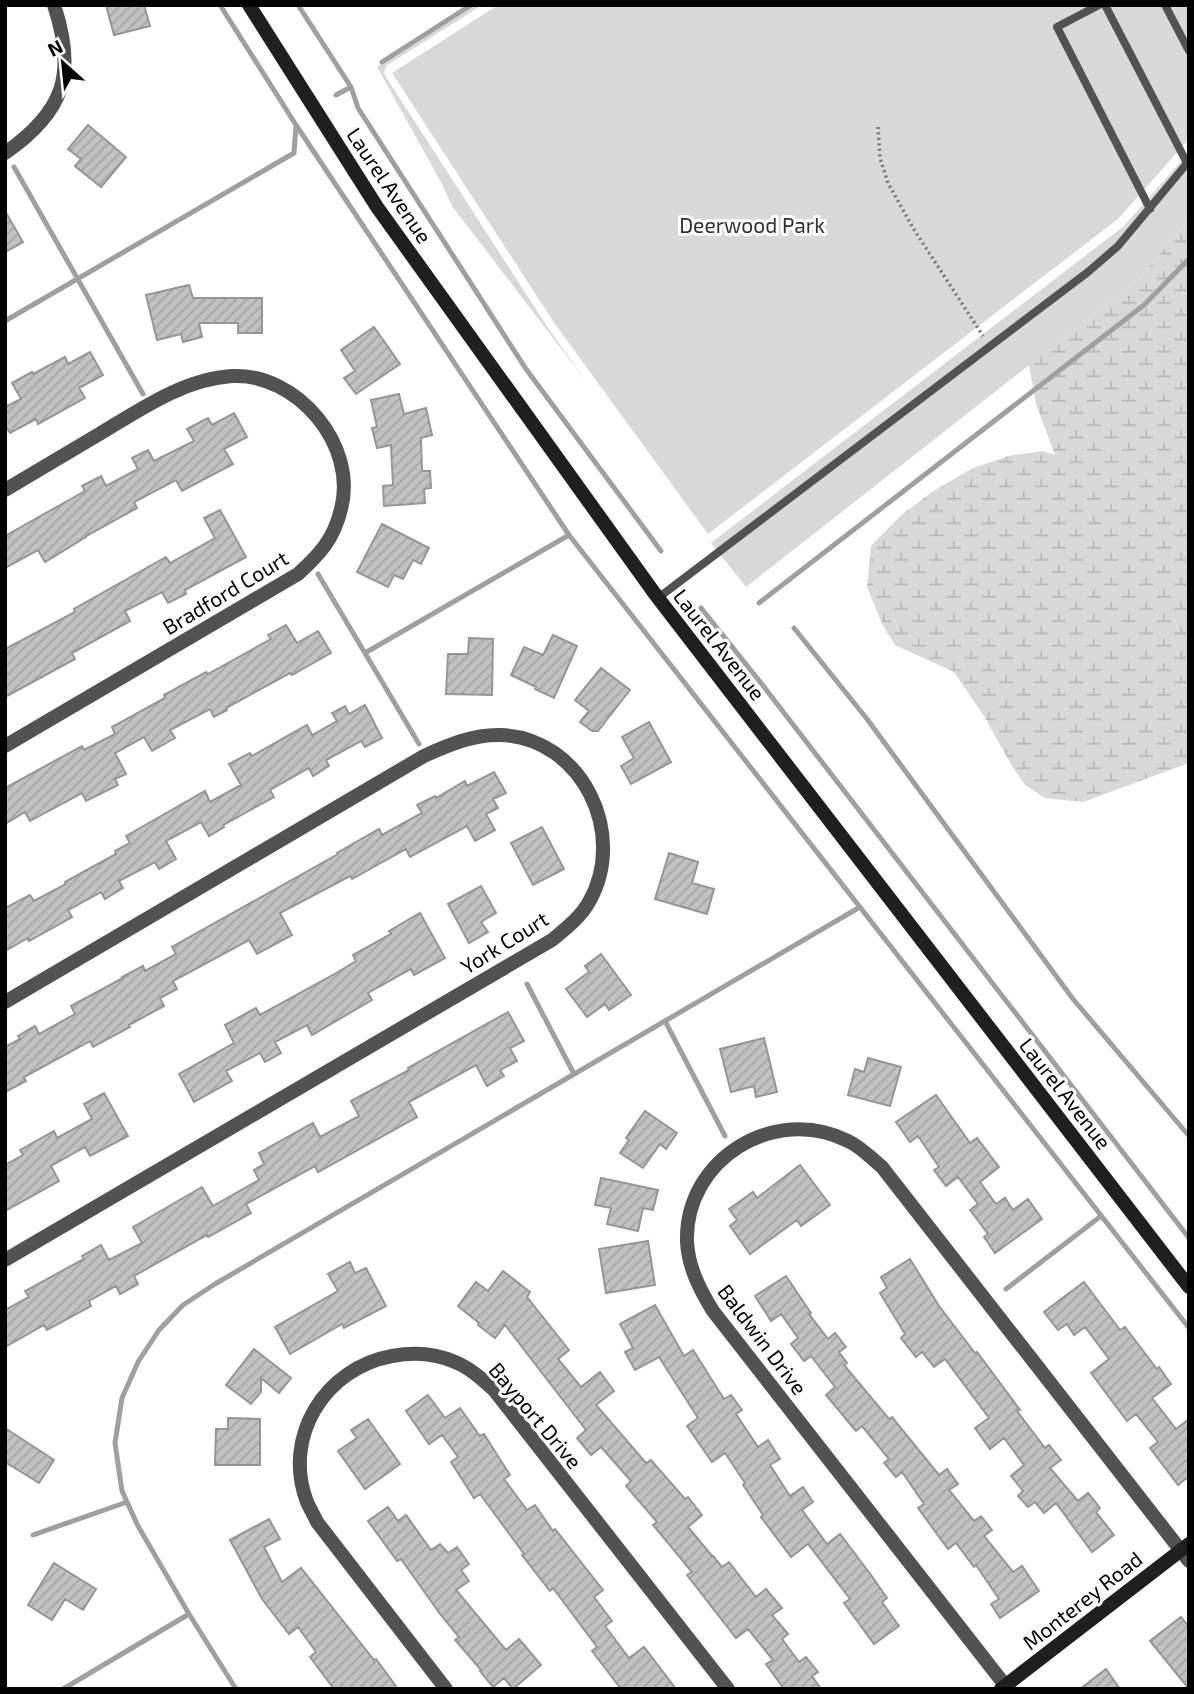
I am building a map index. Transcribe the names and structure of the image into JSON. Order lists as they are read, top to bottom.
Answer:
{
  "streets": {
    "main road": ["Laurel Avenue", "Monterey Road"],
    "street": [
      "Bradford Court",
      "York Court",
      "Baldwin Drive",
      "Bayport Drive"
    ]
  },
  "crossings": [
    ["Baldwin Drive", "Monterey Road"]
  ],
  "parks": ["Deerwood Park"],
  "north": "top left"
}
